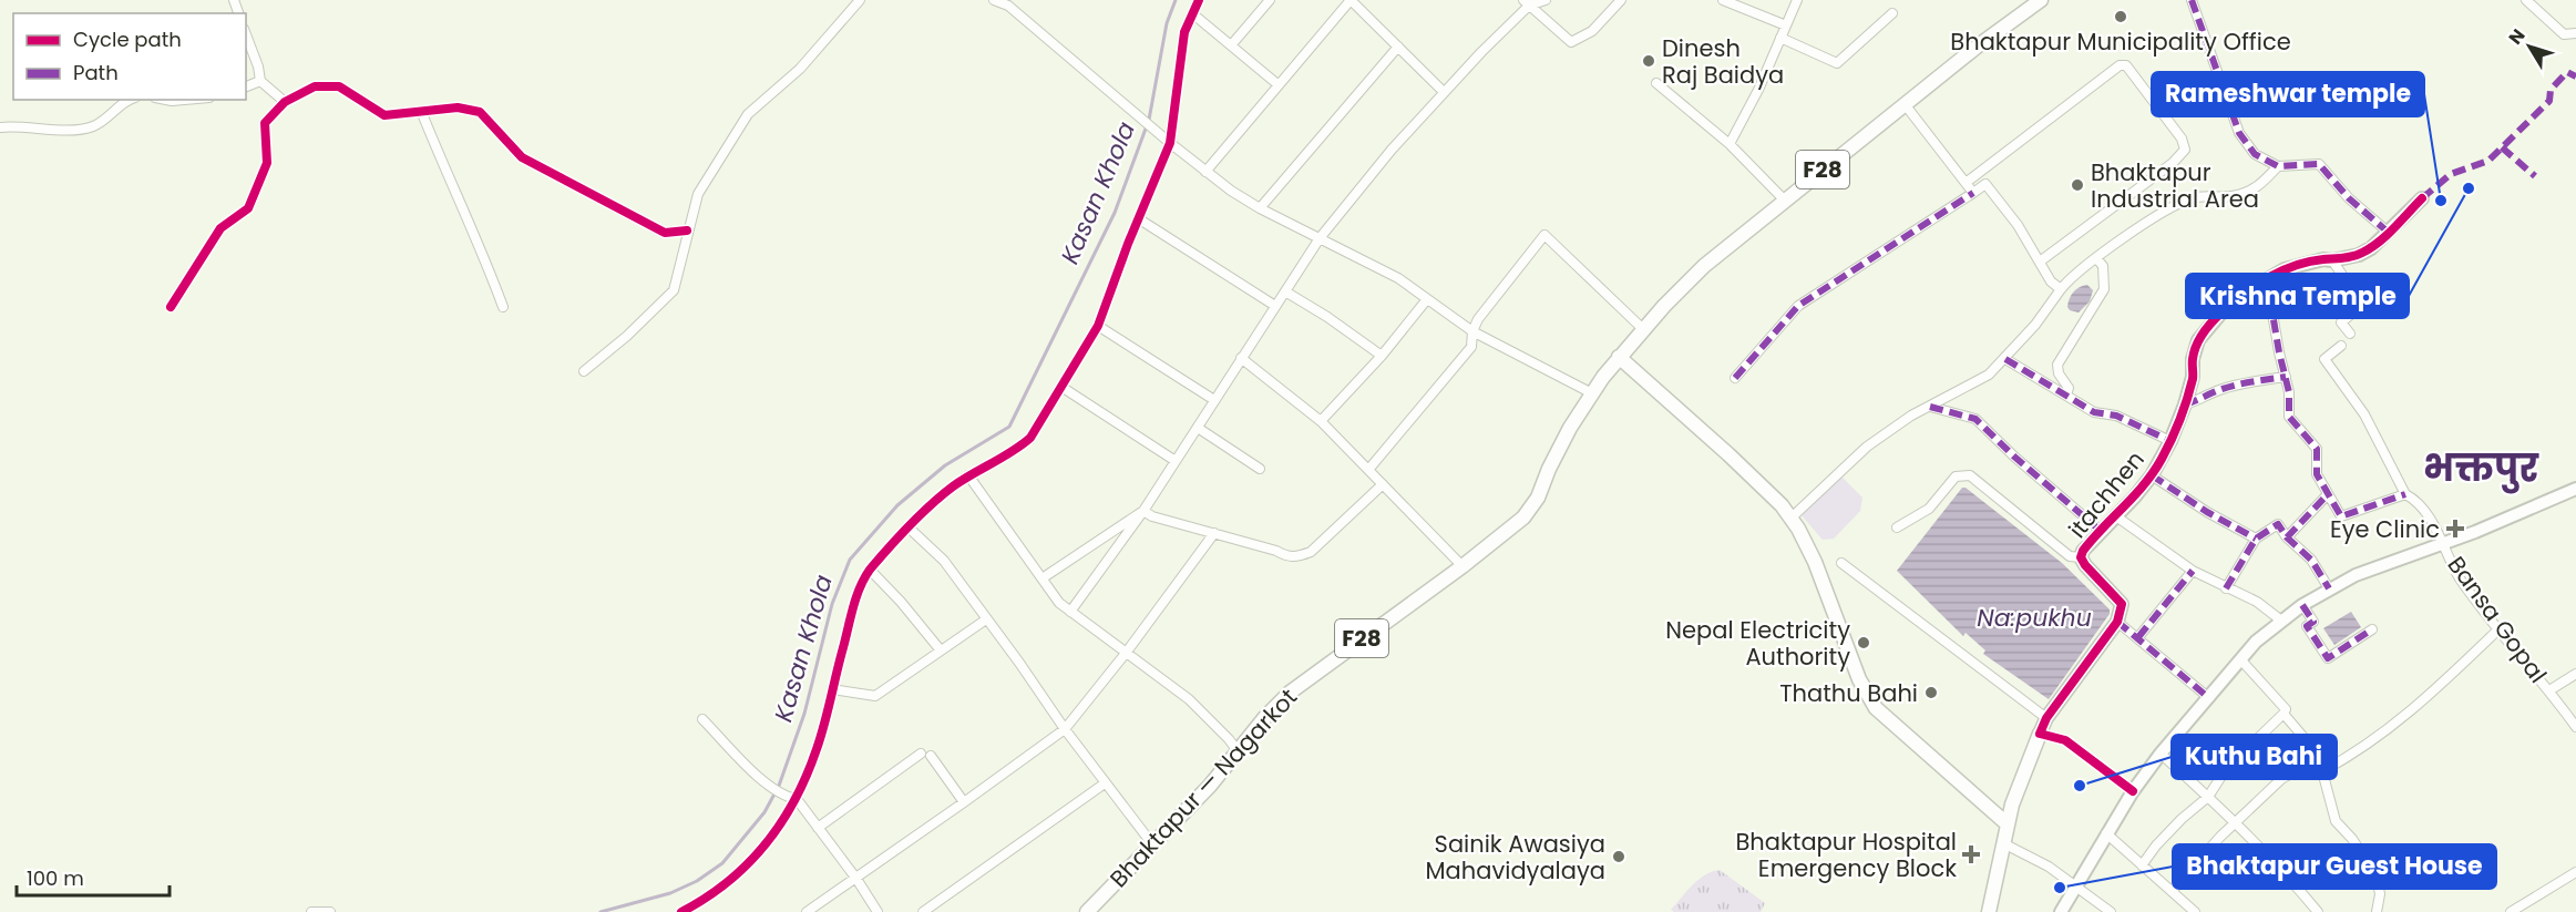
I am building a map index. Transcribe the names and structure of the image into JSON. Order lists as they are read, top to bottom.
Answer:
{
  "streets": {
    "main road": ["F28", "Bhaktapur — Nagarkot"],
    "street": ["itachhen", "Bansa Gopal"]
  },
  "crossings": [
    ["F28", "Bhaktapur — Nagarkot"]
  ],
  "districts": ["भक्तपुर"],
  "water": ["Kasan Khola", "Na:pukhu"],
  "places": {
    "other": [
      "Bhaktapur Municipality Office",
      "Dinesh Raj Baidya",
      "Bhaktapur Industrial Area",
      "Krishna Temple",
      "Rameshwar temple",
      "Nepal Electricity Authority",
      "Thathu Bahi",
      "Kuthu Bahi",
      "Sainik Awasiya Mahavidyalaya",
      "Bhaktapur Guest House"
    ],
    "health": ["Eye Clinic", "Bhaktapur Hospital Emergency Block"]
  },
  "legend": ["Cycle path", "Path"],
  "scale_bar": "100 m",
  "north": "top left"
}
